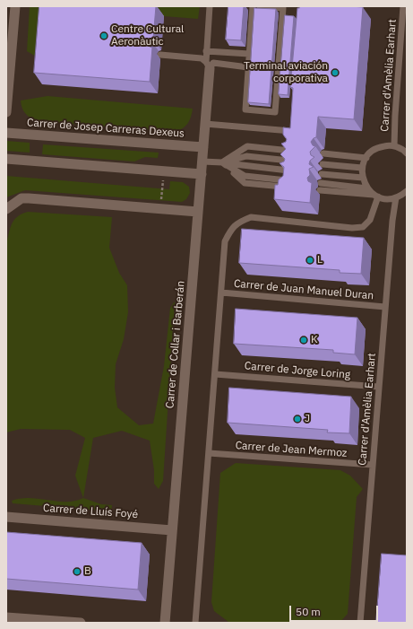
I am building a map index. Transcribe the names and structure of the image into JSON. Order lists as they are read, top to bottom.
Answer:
{
  "streets": {
    "street": ["Carrer de Josep Carreras Dexeus", "Carrer de Collar i Barberán", "Carrer de Lluís Foyé"],
    "lane": [
      "Carrer d'Amèlia Earhart",
      "Carrer de Juan Manuel Duran",
      "Carrer de Jorge Loring",
      "Carrer de Jean Mermoz"
    ]
  },
  "crossings": [
    ["Carrer d'Amèlia Earhart", "Carrer de Juan Manuel Duran"],
    ["Carrer d'Amèlia Earhart", "Carrer de Jorge Loring"],
    ["Carrer d'Amèlia Earhart", "Carrer de Jean Mermoz"],
    ["Carrer de Josep Carreras Dexeus", "Carrer de Collar i Barberán"],
    ["Carrer de Collar i Barberán", "Carrer de Lluís Foyé"]
  ],
  "places": [
    "Centre Cultural Aeronàutic",
    "Terminal aviación corporativa",
    "L",
    "K",
    "J",
    "B"
  ],
  "scale_bar": "50 m"
}
